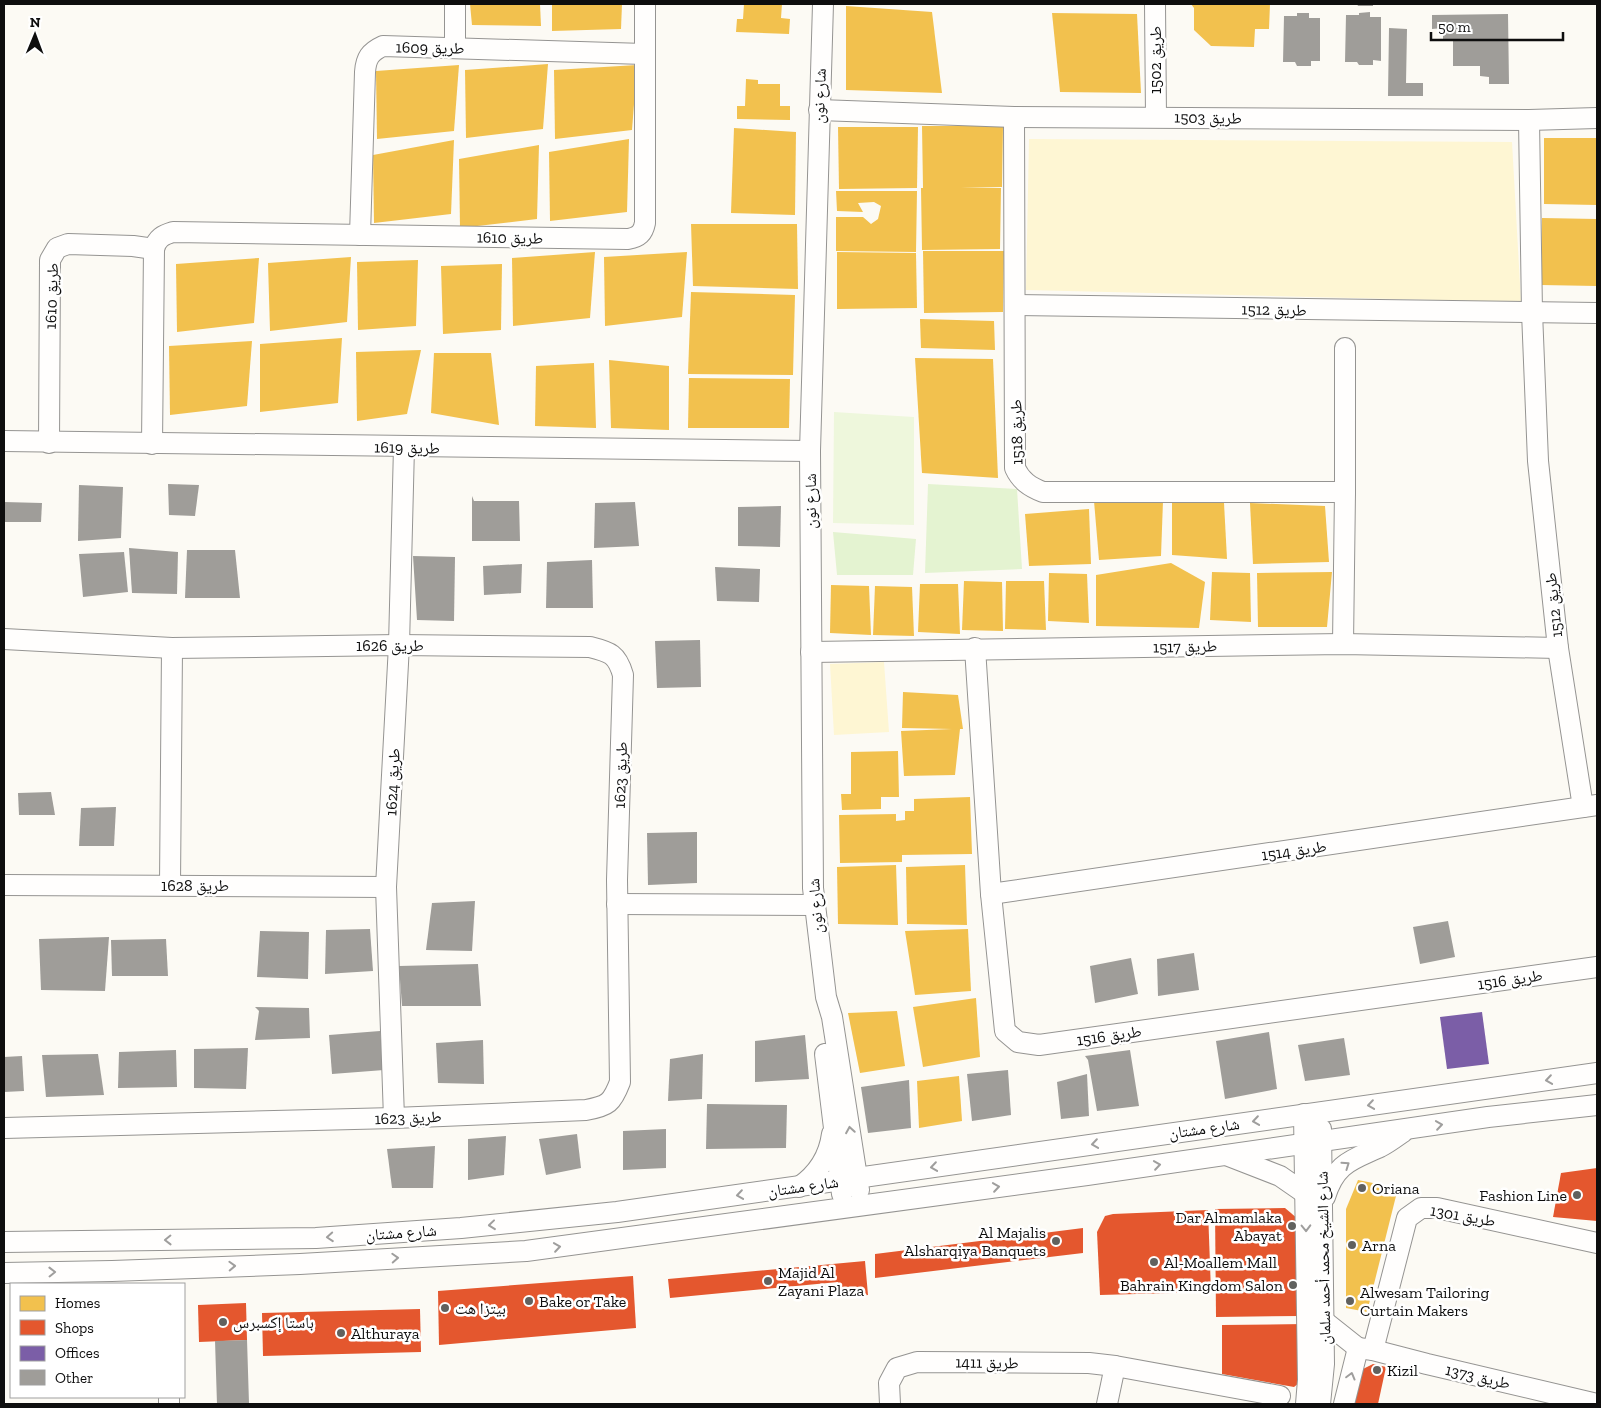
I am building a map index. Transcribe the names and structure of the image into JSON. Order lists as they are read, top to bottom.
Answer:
{
  "streets": {
    "street": [
      "طريق 1609",
      "طريق 1502",
      "شارع نون",
      "طريق 1503",
      "طريق 1610",
      "طريق 1512",
      "طريق 1518",
      "طريق 1619",
      "طريق 1626",
      "طريق 1517",
      "طريق 1623",
      "طريق 1624",
      "طريق 1514",
      "طريق 1628",
      "طريق 1516",
      "شارع مشتان",
      "طريق 1301",
      "شارع الشيخ محمد أحمد سلمان",
      "طريق 1411",
      "طريق 1373"
    ]
  },
  "crossings": [
    ["طريق 1609", "طريق 1610"],
    ["طريق 1502", "طريق 1503"],
    ["شارع نون", "طريق 1503"],
    ["شارع نون", "طريق 1619"],
    ["شارع نون", "طريق 1517"],
    ["شارع نون", "شارع مشتان"],
    ["طريق 1503", "طريق 1512"],
    ["طريق 1503", "طريق 1518"],
    ["طريق 1610", "طريق 1619"],
    ["طريق 1512", "طريق 1518"],
    ["طريق 1512", "طريق 1517"],
    ["طريق 1512", "طريق 1514"],
    ["طريق 1619", "طريق 1624"],
    ["طريق 1626", "طريق 1623"],
    ["طريق 1626", "طريق 1624"],
    ["طريق 1517", "طريق 1516"],
    ["طريق 1623", "طريق 1624"],
    ["طريق 1624", "طريق 1628"],
    ["طريق 1514", "طريق 1516"],
    ["شارع مشتان", "شارع الشيخ محمد أحمد سلمان"],
    ["طريق 1301", "طريق 1373"]
  ],
  "places": [
    "Oriana",
    "Fashion Line",
    "Dar Almamlaka Abayat",
    "Al Majalis Alsharqiya Banquets",
    "Arna",
    "Al-Moallem Mall",
    "Majid Al Zayani Plaza",
    "Bahrain Kingdom Salon",
    "Bake or Take",
    "Alwesam Tailoring Curtain Makers",
    "بيتزا هت",
    "باستا إكسبرس",
    "Althuraya",
    "Kizil"
  ],
  "legend": [
    "Homes",
    "Shops",
    "Offices",
    "Other"
  ],
  "scale_bar": "50 m",
  "north": "top"
}
